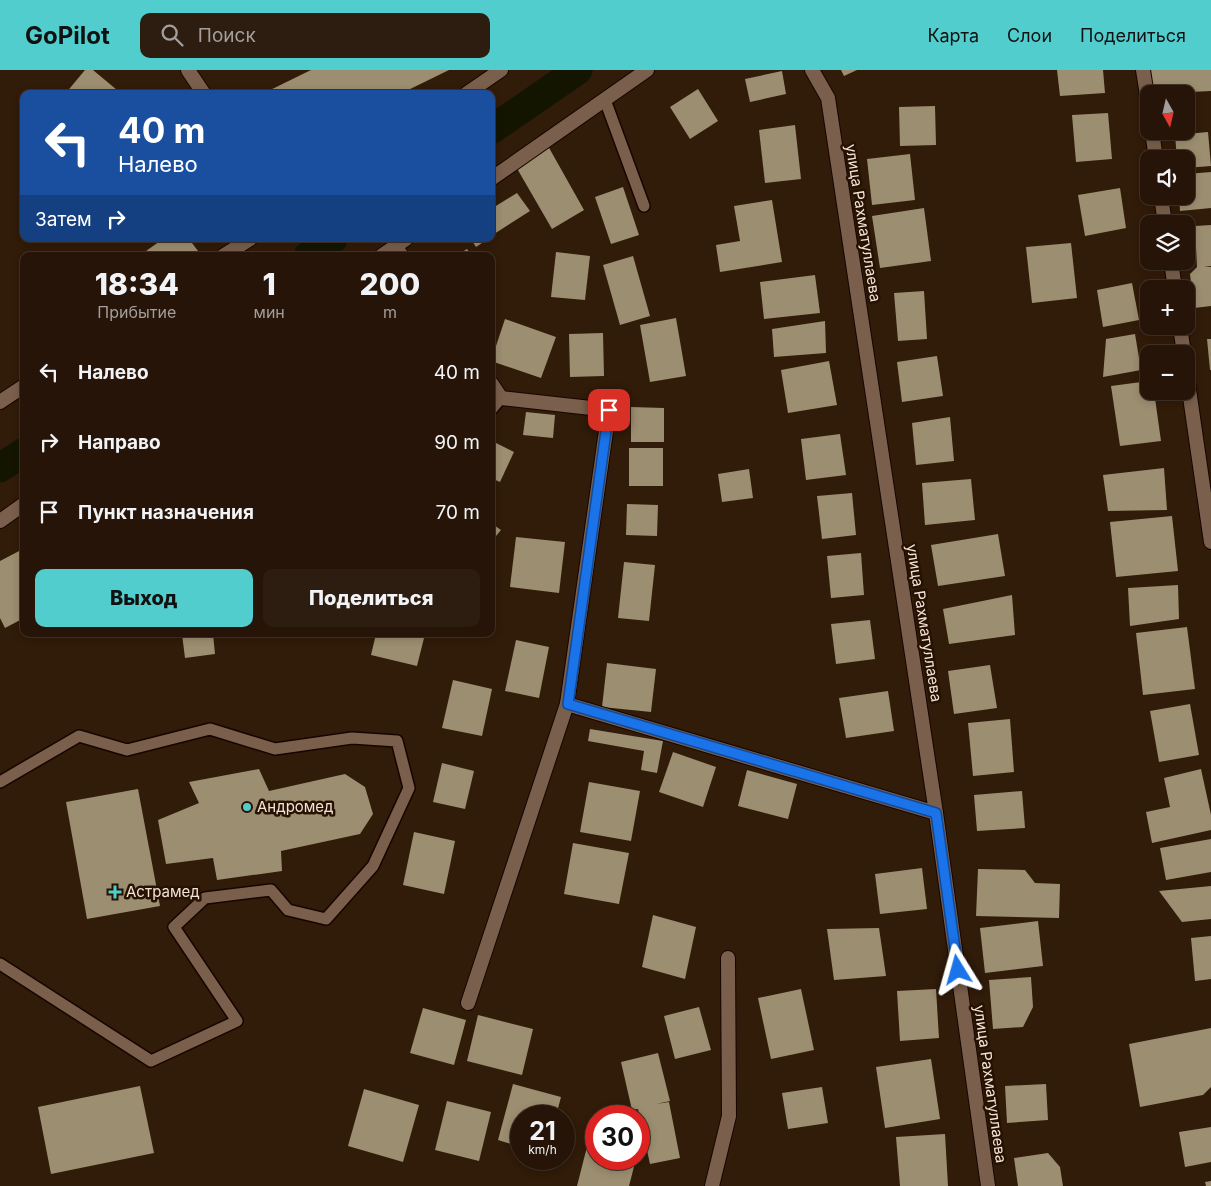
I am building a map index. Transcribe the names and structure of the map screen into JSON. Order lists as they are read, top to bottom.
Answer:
{
  "streets": {
    "street": ["улица Рахматуллаева"]
  },
  "places": {
    "other": ["Андромед"],
    "health": ["Астрамед"]
  },
  "north": "bottom",
  "page": {
    "header": "GoPilot",
    "search": "Поиск",
    "nav": ["Карта", "Слои", "Поделиться"],
    "map_buttons": ["+", "−"],
    "turn": ["40 m", "Налево"],
    "then": "Затем",
    "eta": [
      "18:34",
      "Прибытие",
      "1",
      "мин",
      "200",
      "m"
    ],
    "list": [
      {
        "name": "Налево",
        "value": "40 m"
      },
      {
        "name": "Направо",
        "value": "90 m"
      },
      {
        "name": "Пункт назначения",
        "value": "70 m"
      }
    ],
    "buttons": ["Выход", "Поделиться"],
    "speed": "21 km/h",
    "limit": "30"
  }
}
